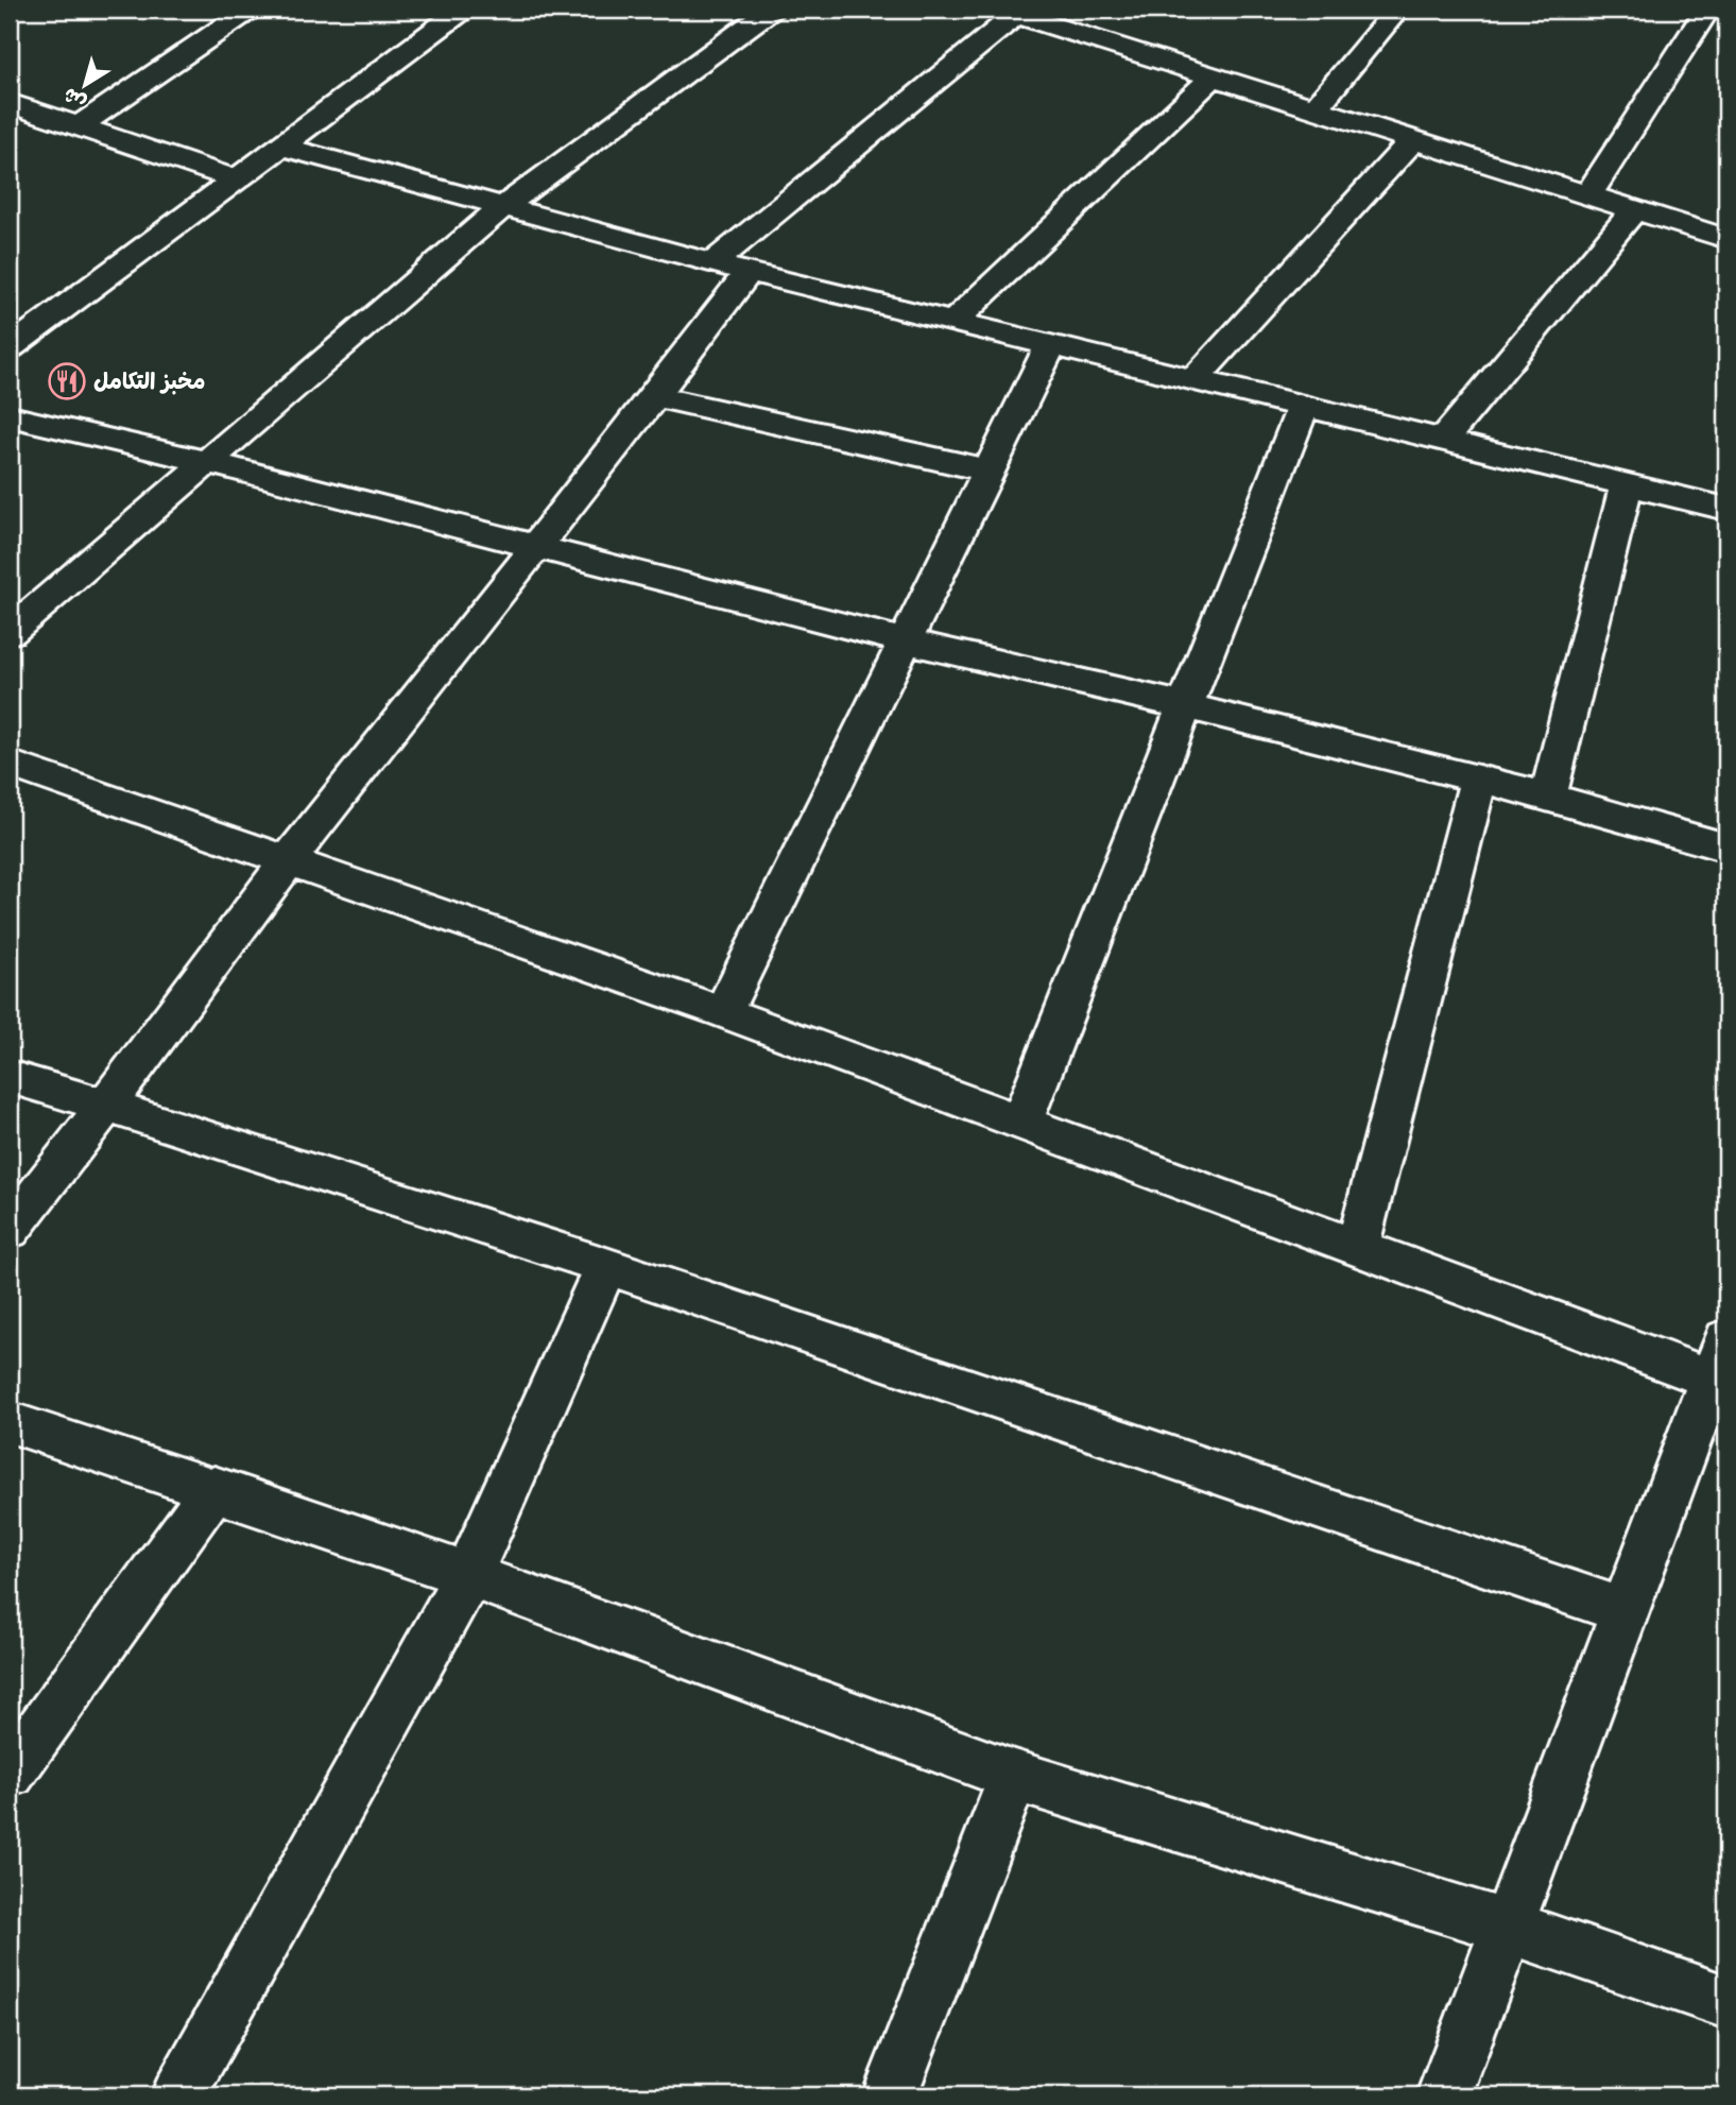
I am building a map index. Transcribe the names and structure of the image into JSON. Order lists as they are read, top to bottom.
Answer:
{
  "places": {
    "restaurant": ["مخبز التكامل"]
  },
  "north": "bottom left"
}
